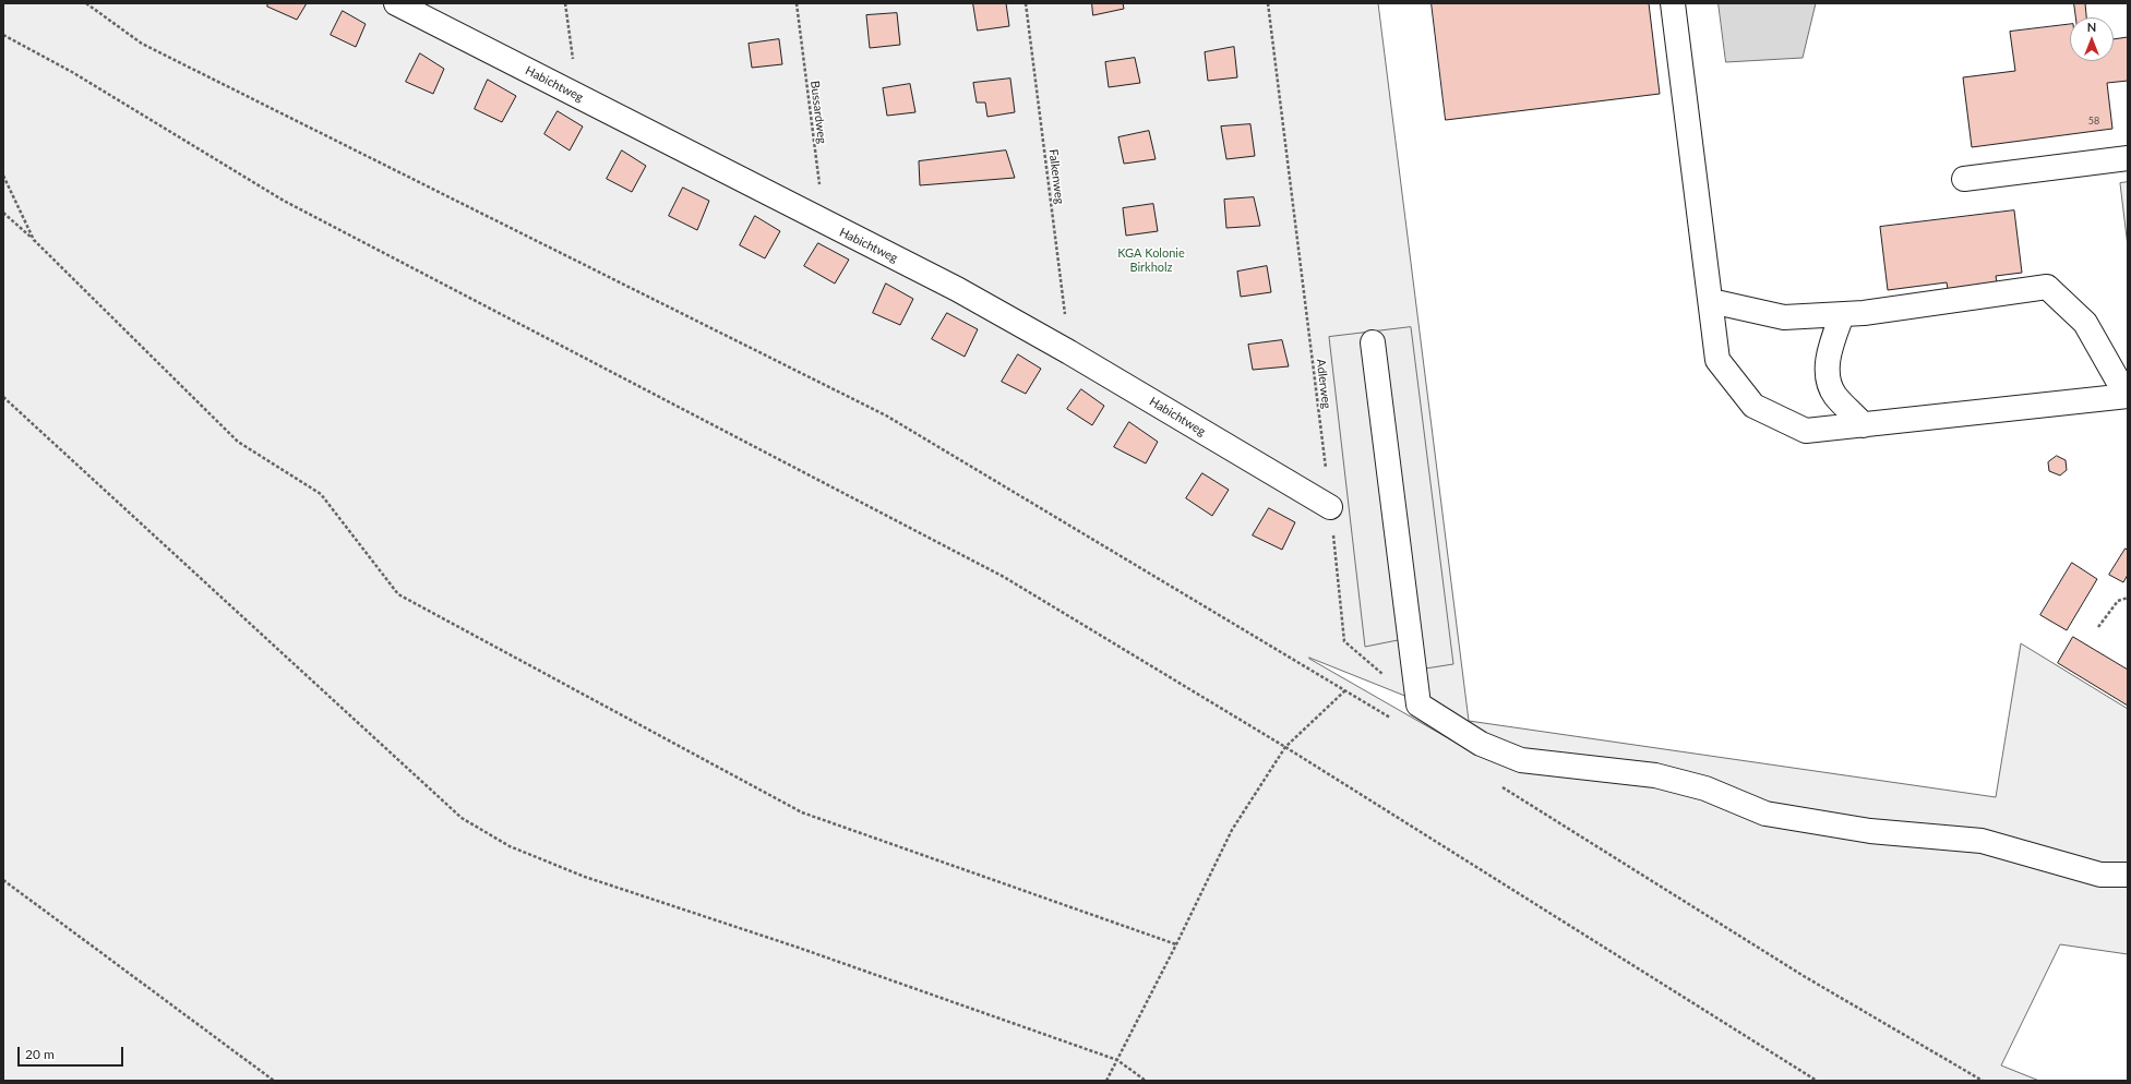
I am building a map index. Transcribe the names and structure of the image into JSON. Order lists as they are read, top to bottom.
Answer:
{
  "streets": {
    "lane": ["Habichtweg"],
    "path": ["Bussardweg", "Falkenweg", "Adlerweg"]
  },
  "crossings": [
    ["Habichtweg", "Bussardweg"],
    ["Habichtweg", "Falkenweg"],
    ["Habichtweg", "Adlerweg"]
  ],
  "parks": ["KGA Kolonie Birkholz"],
  "house_numbers": ["58"],
  "scale_bar": "20 m",
  "north": "top"
}
